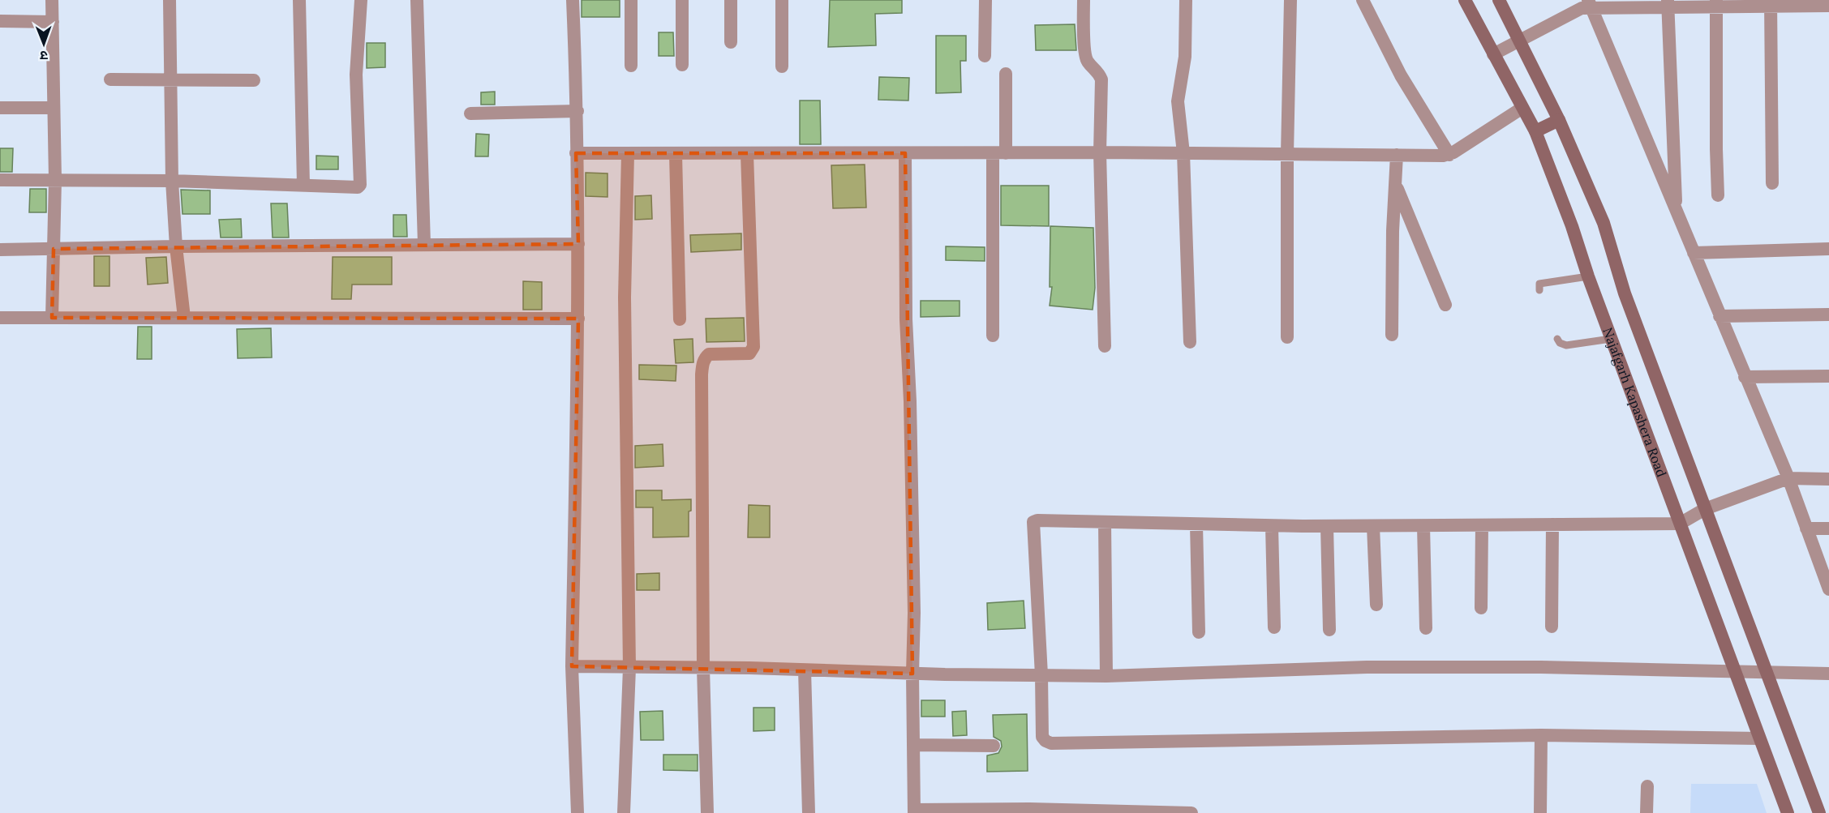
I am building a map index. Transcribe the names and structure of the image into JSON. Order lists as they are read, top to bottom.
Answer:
{
  "streets": {
    "main road": ["Najafgarh Kapashera Road"]
  },
  "north": "bottom"
}
